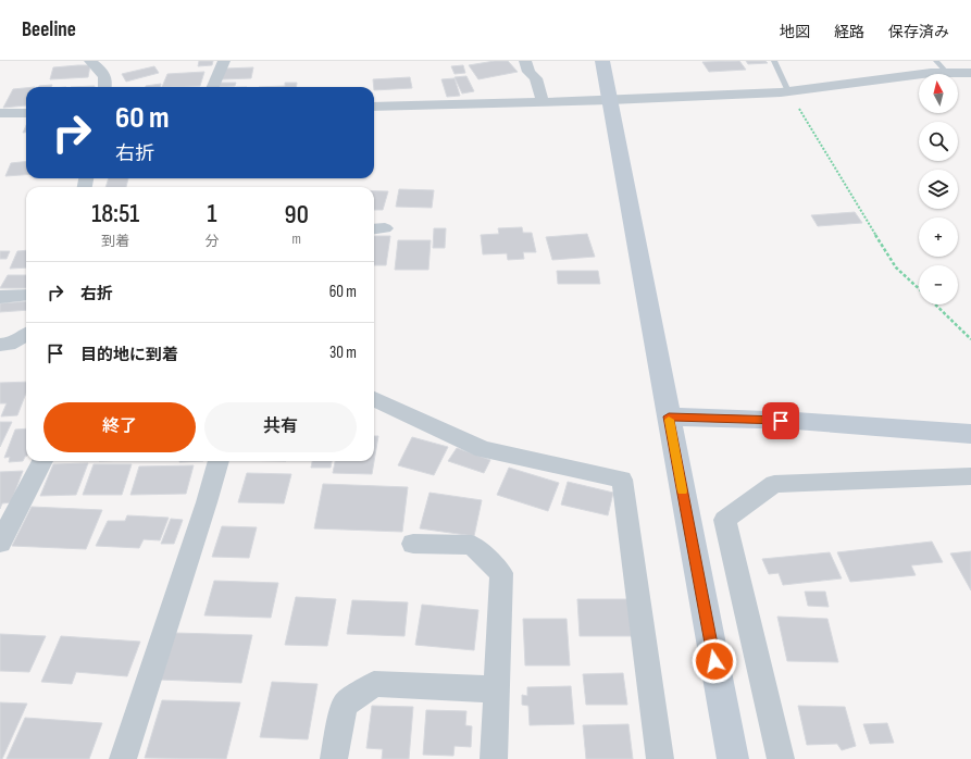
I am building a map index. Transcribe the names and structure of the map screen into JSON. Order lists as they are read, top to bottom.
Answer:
{
  "north": "top",
  "page": {
    "header": "Beeline",
    "nav": ["地図", "経路", "保存済み"],
    "map_buttons": ["+", "−"],
    "turn": ["60 m", "右折"],
    "eta": [
      "18:51",
      "到着",
      "1",
      "分",
      "90",
      "m"
    ],
    "list": [
      {
        "name": "右折",
        "value": "60 m"
      },
      {
        "name": "目的地に到着",
        "value": "30 m"
      }
    ],
    "buttons": ["終了", "共有"]
  }
}
